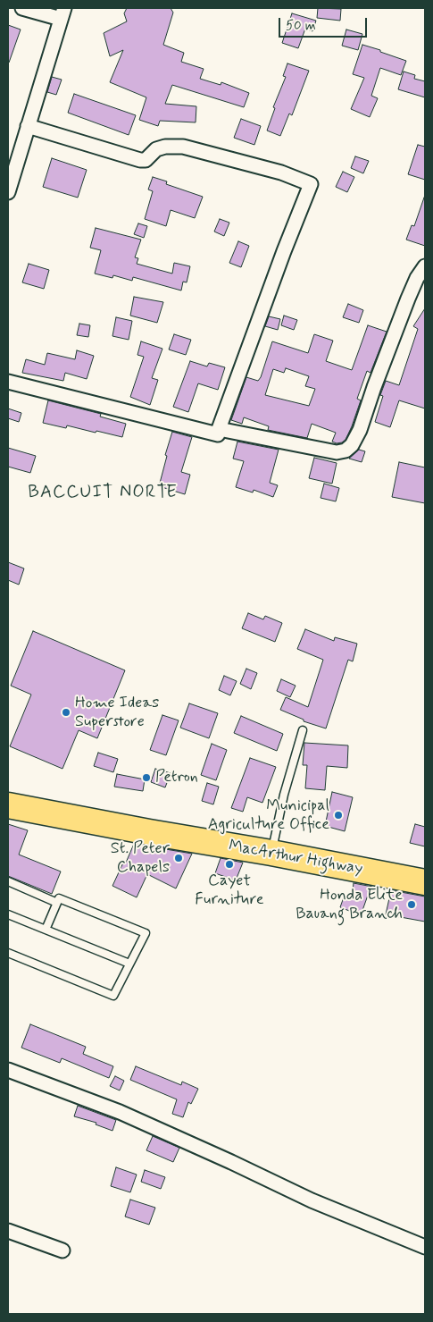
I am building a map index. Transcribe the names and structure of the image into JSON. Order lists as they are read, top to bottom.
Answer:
{
  "streets": {
    "highway": ["MacArthur Highway"]
  },
  "districts": ["BACCUIT NORTE"],
  "places": [
    "Home Ideas Superstore",
    "Petron",
    "Municipal Agriculture Office",
    "St. Peter Chapels",
    "Cayet Furniture",
    "Honda Elite Bauang Branch"
  ],
  "scale_bar": "50 m"
}
